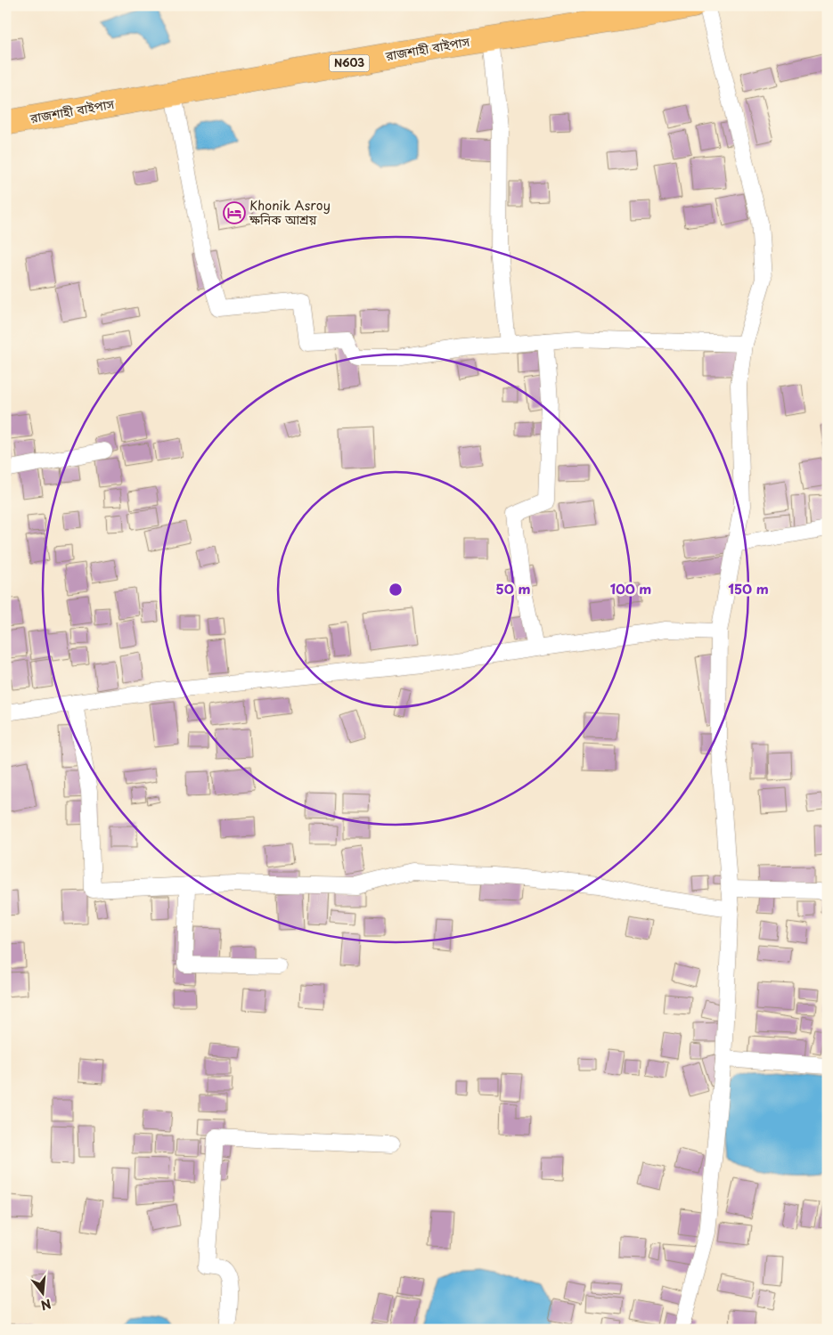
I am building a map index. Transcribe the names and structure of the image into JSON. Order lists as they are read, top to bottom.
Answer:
{
  "streets": {
    "highway": ["রাজশাহী বাইপাস", "N603"]
  },
  "places": {
    "hotel": ["Khonik Asroy ক্ষনিক আশ্রয়"]
  },
  "north": "bottom",
  "rings": ["50 m", "100 m", "150 m"]
}
